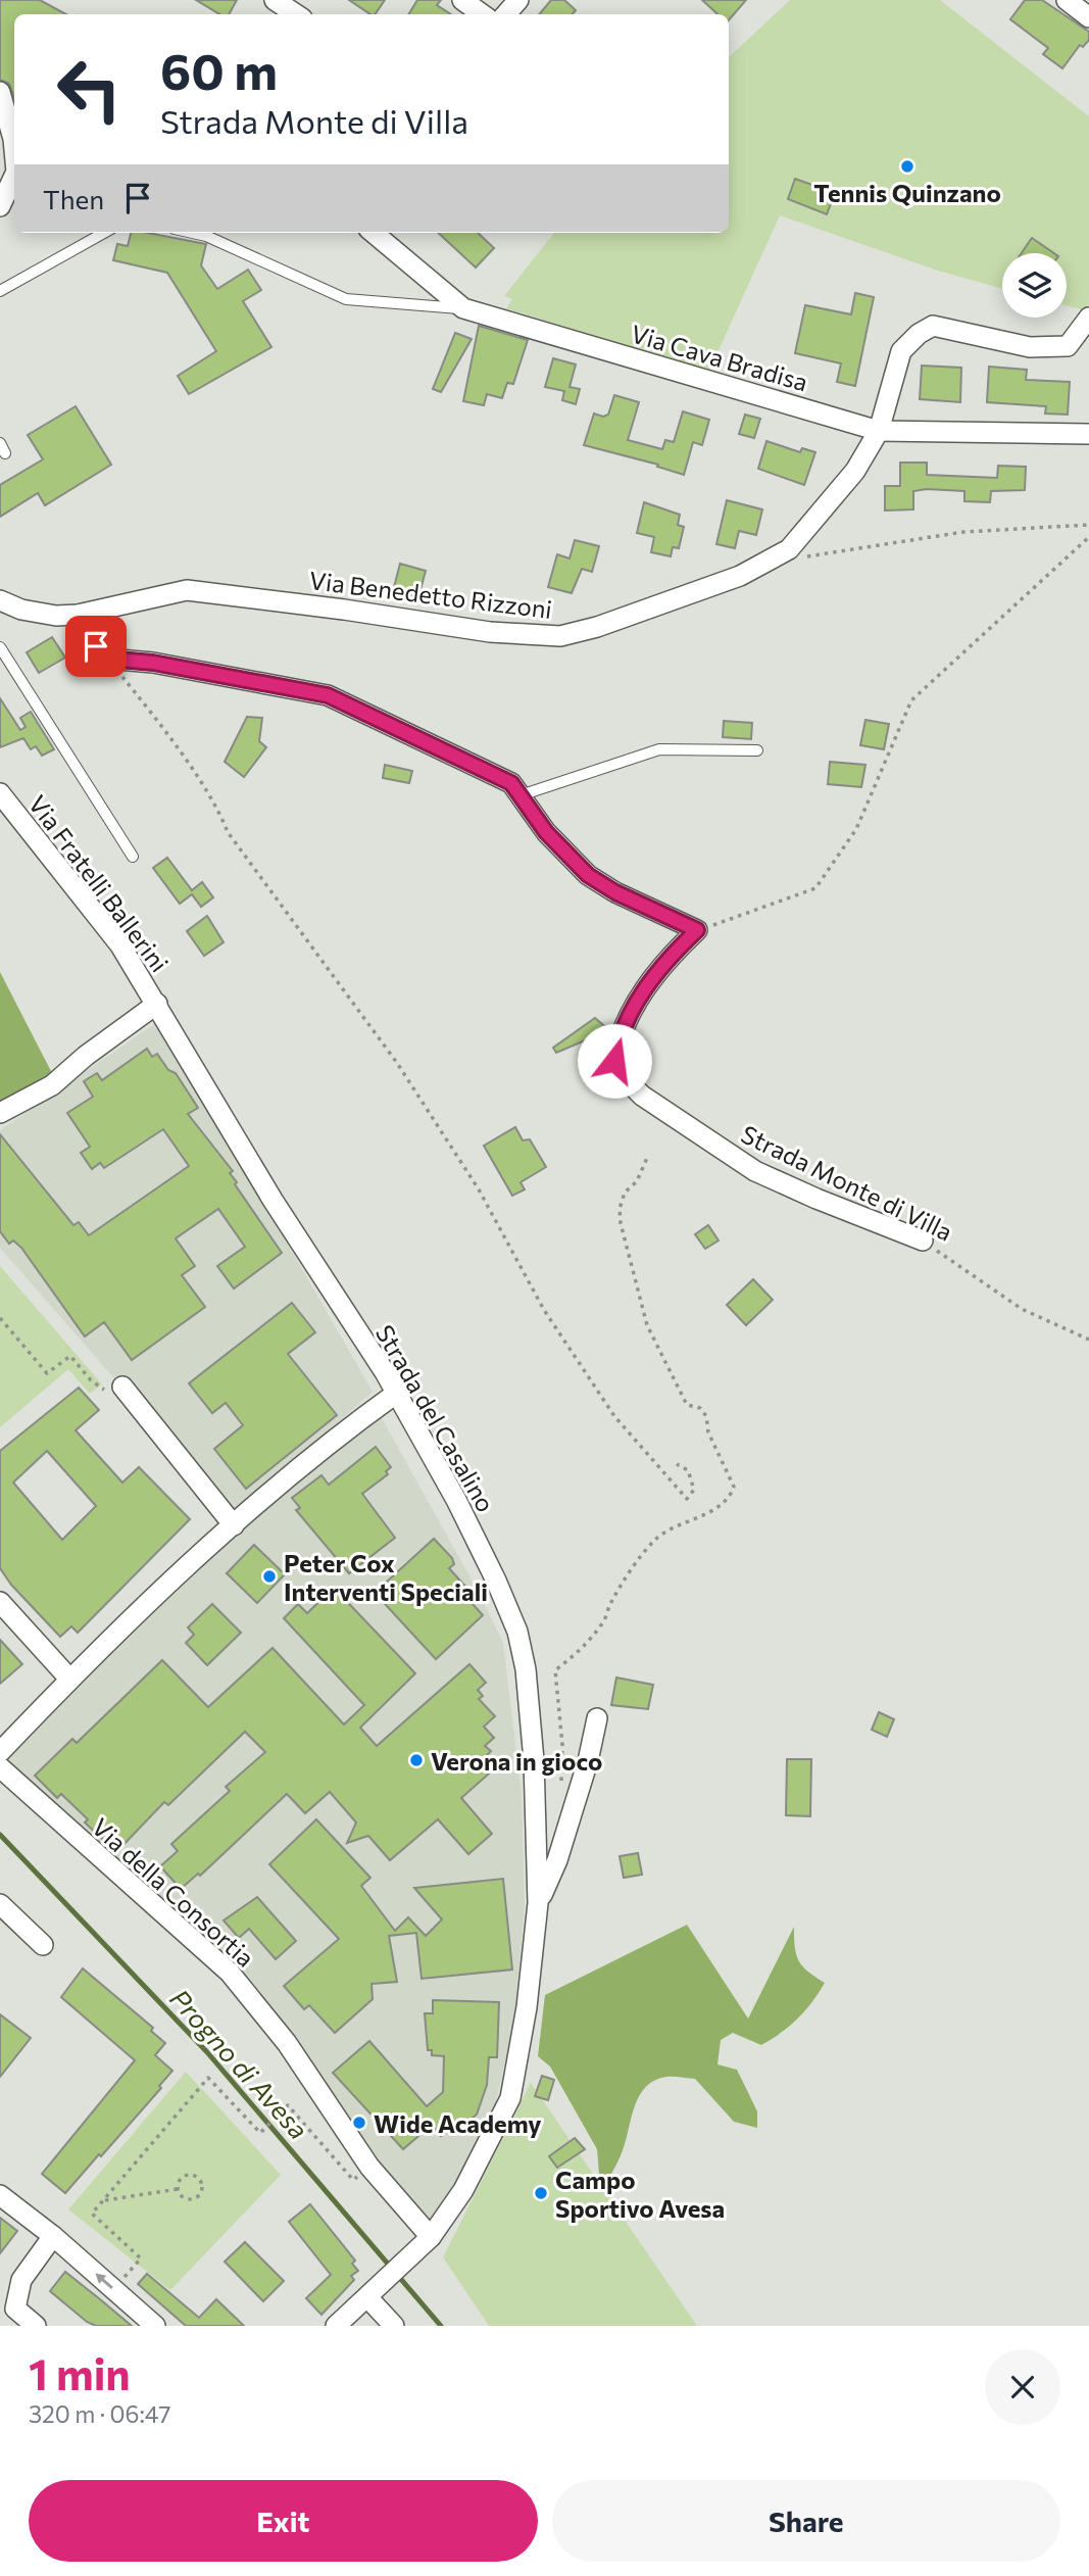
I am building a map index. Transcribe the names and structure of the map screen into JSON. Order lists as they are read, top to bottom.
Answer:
{
  "streets": {
    "street": [
      "Via Cava Bradisa",
      "Via Benedetto Rizzoni",
      "Via Fratelli Ballerini",
      "Strada Monte di Villa",
      "Strada del Casalino",
      "Via della Consortia"
    ]
  },
  "crossings": [
    ["Via Cava Bradisa", "Via Benedetto Rizzoni"],
    ["Via Fratelli Ballerini", "Strada del Casalino"],
    ["Strada del Casalino", "Via della Consortia"]
  ],
  "water": ["Progno di Avesa"],
  "places": [
    "Tennis Quinzano",
    "Peter Cox Interventi Speciali",
    "Verona in gioco",
    "Wide Academy",
    "Campo Sportivo Avesa"
  ],
  "page": {
    "turn": ["60 m", "Strada Monte di Villa"],
    "then": "Then",
    "heading": ["1 min", "320 m · 06:47"],
    "buttons": ["Exit", "Share"]
  }
}
